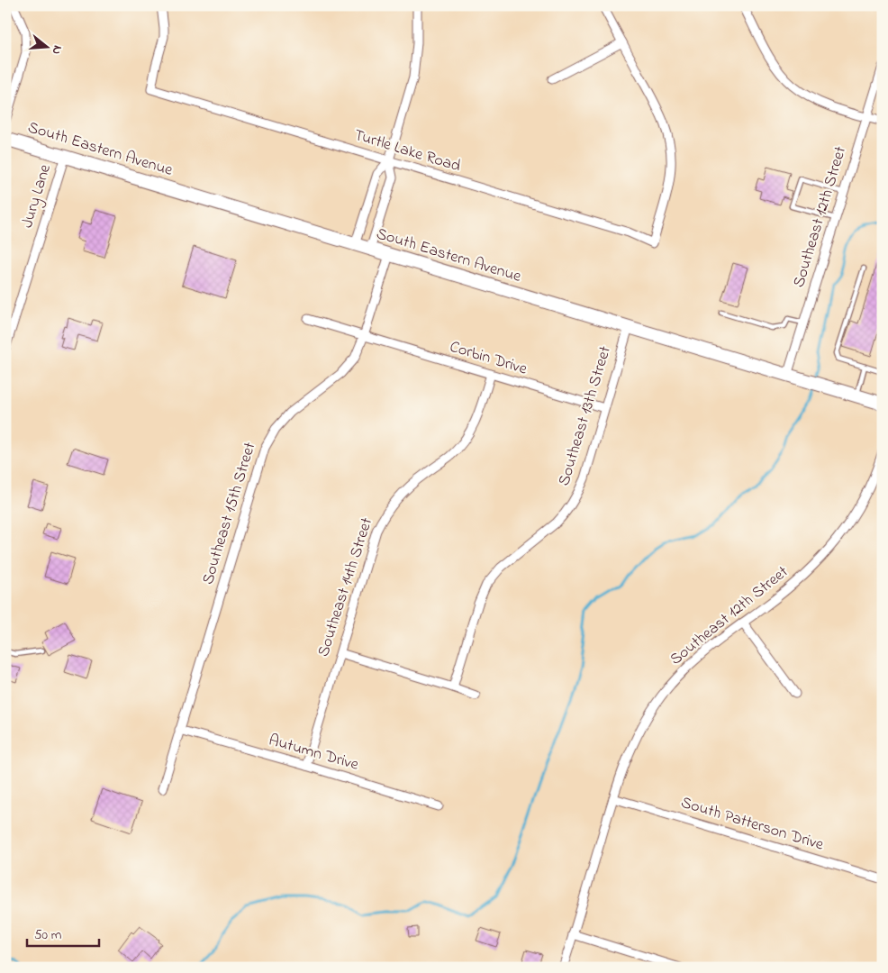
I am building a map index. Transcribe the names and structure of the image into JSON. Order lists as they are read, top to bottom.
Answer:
{
  "streets": {
    "main road": ["South Eastern Avenue"],
    "street": [
      "Turtle Lake Road",
      "Jury Lane",
      "Southeast 12th Street",
      "Corbin Drive",
      "Southeast 13th Street",
      "Southeast 15th Street",
      "Southeast 14th Street",
      "Autumn Drive",
      "South Patterson Drive"
    ]
  },
  "crossings": [
    ["South Eastern Avenue", "Jury Lane"],
    ["South Eastern Avenue", "Southeast 12th Street"],
    ["South Eastern Avenue", "Southeast 13th Street"],
    ["South Eastern Avenue", "Southeast 15th Street"],
    ["Southeast 12th Street", "South Patterson Drive"],
    ["Corbin Drive", "Southeast 13th Street"],
    ["Corbin Drive", "Southeast 15th Street"],
    ["Corbin Drive", "Southeast 14th Street"],
    ["Southeast 15th Street", "Autumn Drive"],
    ["Southeast 14th Street", "Autumn Drive"]
  ],
  "scale_bar": "50 m",
  "north": "right"
}
